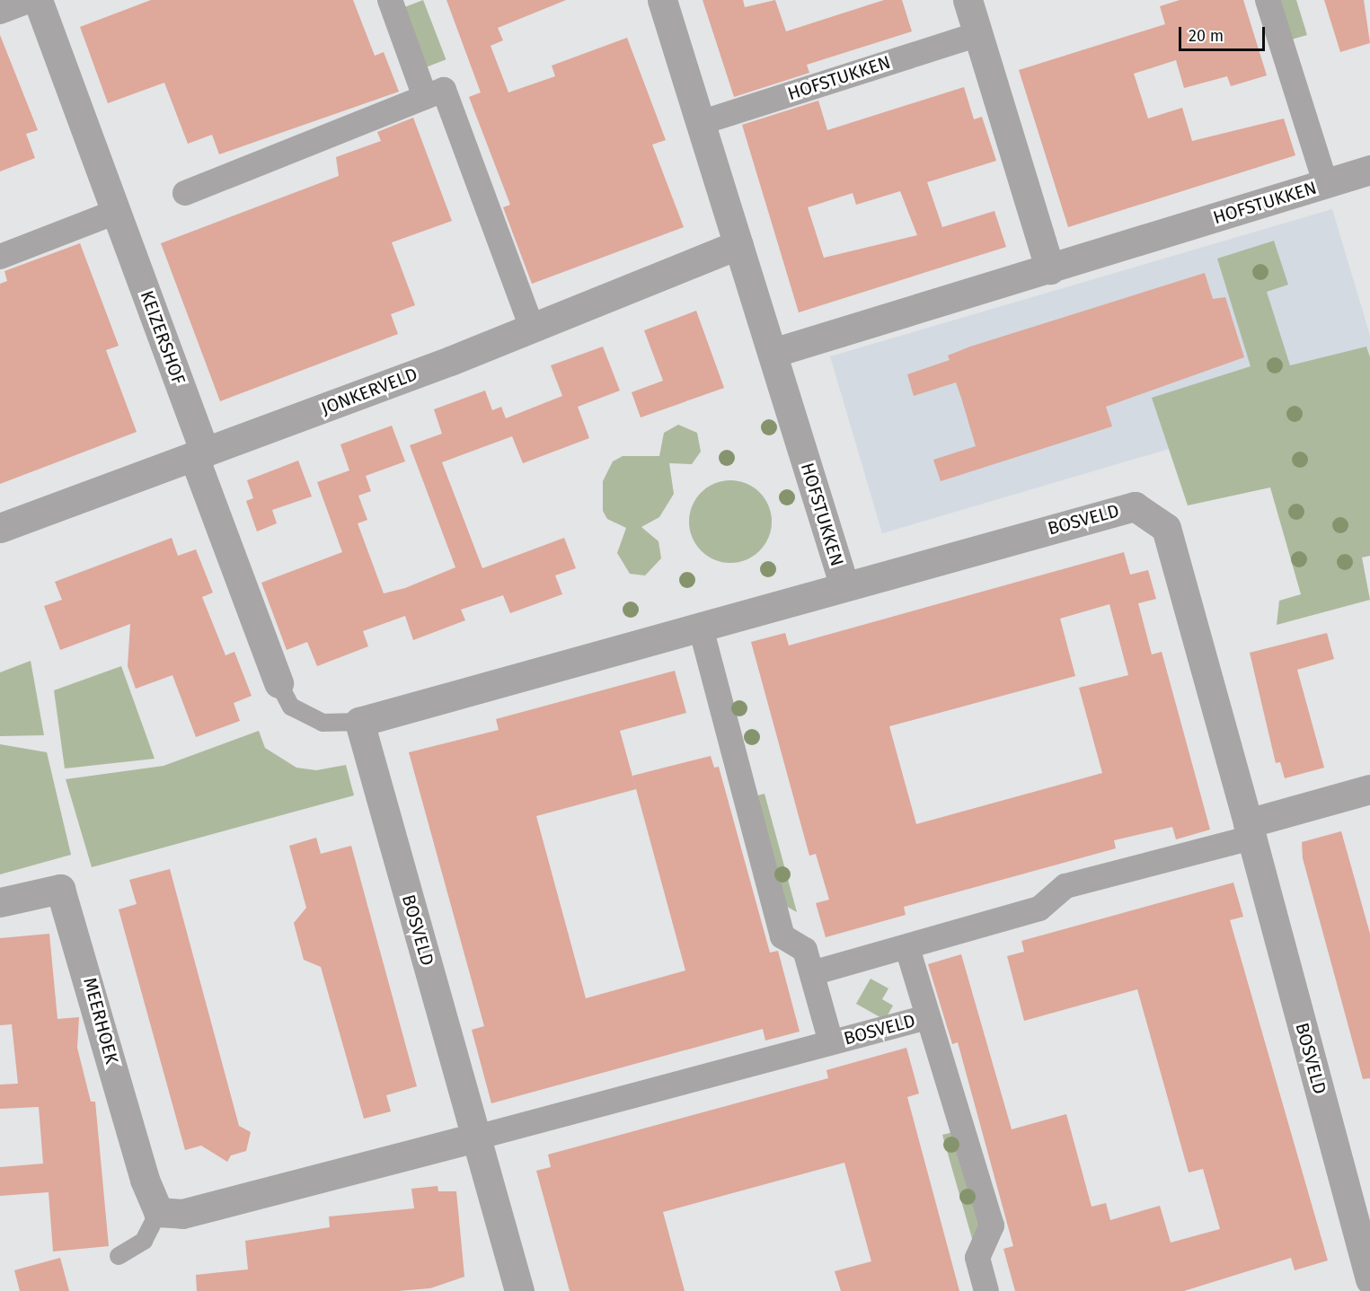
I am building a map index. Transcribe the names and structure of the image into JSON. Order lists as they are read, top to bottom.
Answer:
{
  "streets": {
    "street": [
      "HOFSTUKKEN",
      "KEIZERSHOF",
      "JONKERVELD",
      "BOSVELD",
      "MEERHOEK"
    ]
  },
  "crossings": [
    ["HOFSTUKKEN", "JONKERVELD"],
    ["HOFSTUKKEN", "BOSVELD"],
    ["KEIZERSHOF", "JONKERVELD"],
    ["KEIZERSHOF", "BOSVELD"]
  ],
  "scale_bar": "20 m"
}
